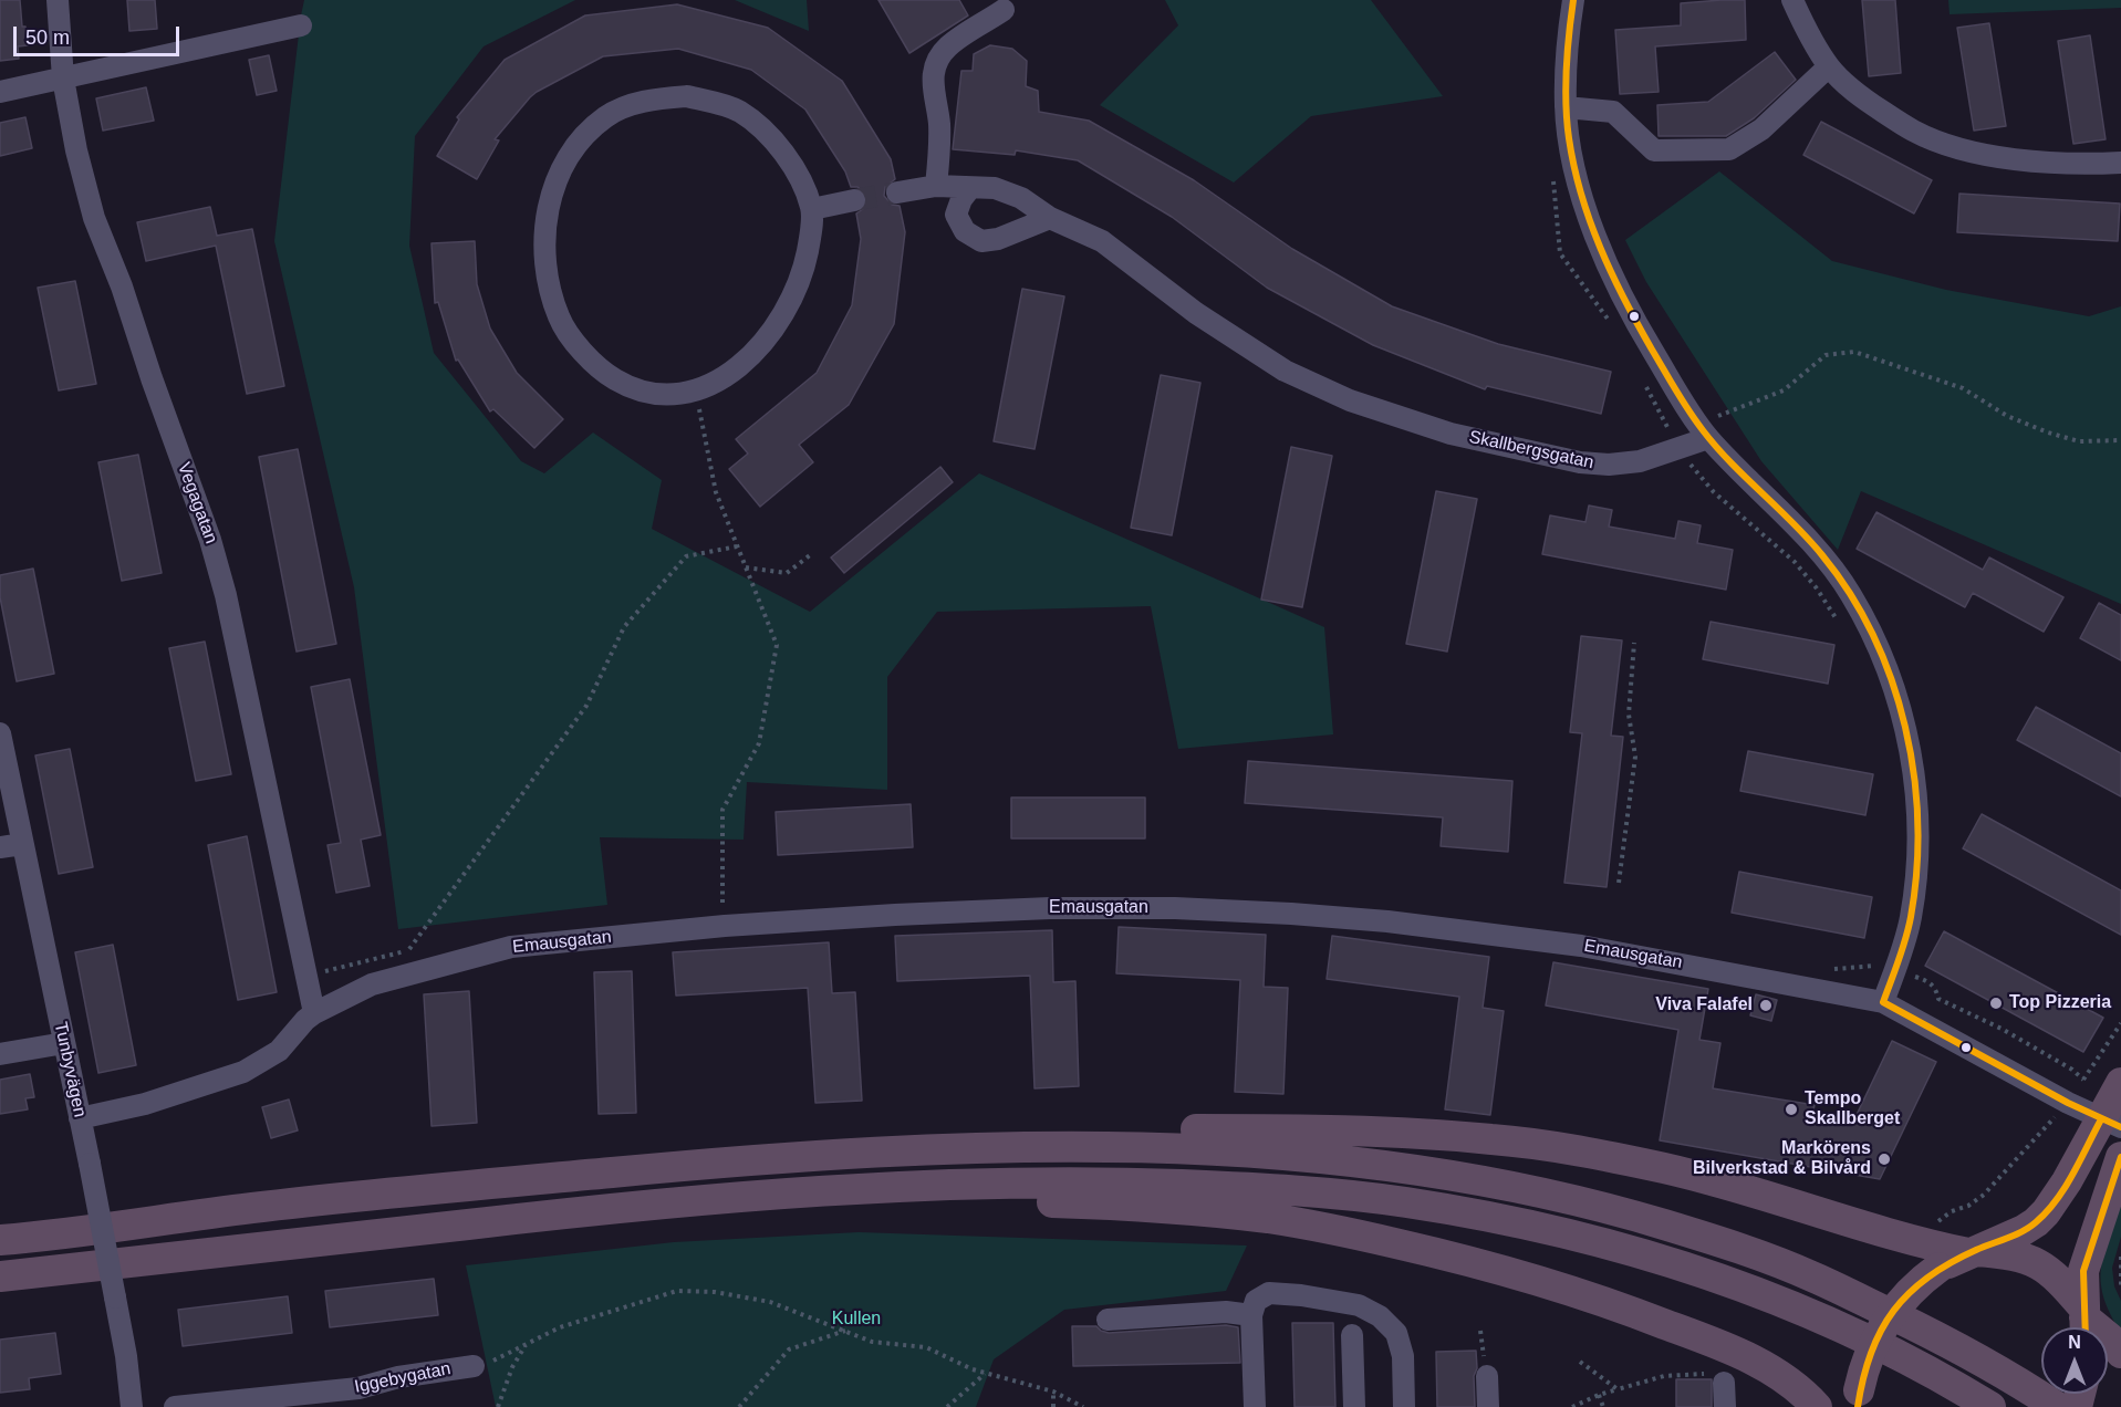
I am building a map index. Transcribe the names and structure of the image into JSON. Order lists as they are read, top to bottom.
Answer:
{
  "streets": {
    "street": [
      "Skallbergsgatan",
      "Vegagatan",
      "Emausgatan",
      "Tunbyvägen",
      "Iggebygatan"
    ]
  },
  "crossings": [
    ["Vegagatan", "Emausgatan"],
    ["Emausgatan", "Tunbyvägen"]
  ],
  "parks": ["Kullen"],
  "places": [
    "Top Pizzeria",
    "Viva Falafel",
    "Tempo Skallberget",
    "Markörens Bilverkstad & Bilvård"
  ],
  "scale_bar": "50 m",
  "north": "top"
}
